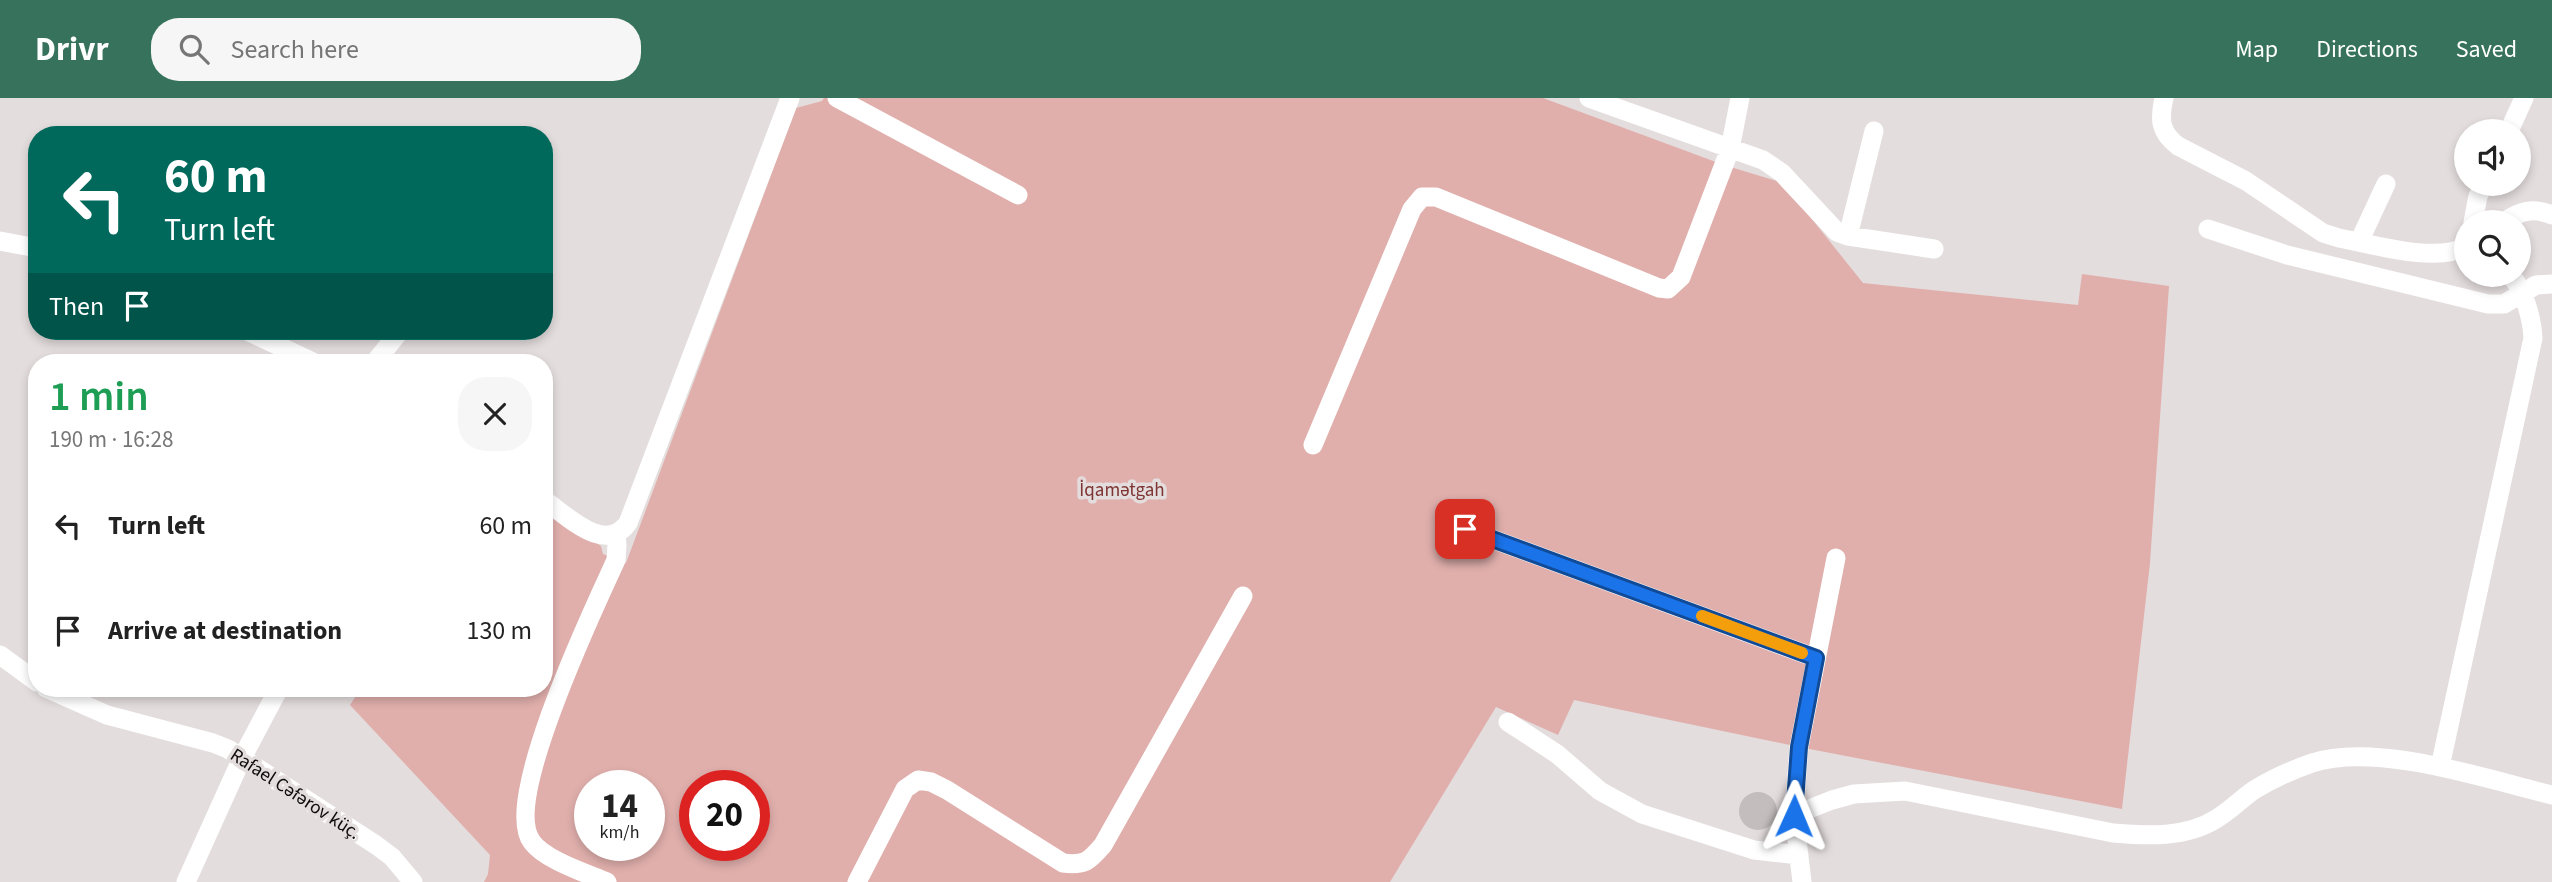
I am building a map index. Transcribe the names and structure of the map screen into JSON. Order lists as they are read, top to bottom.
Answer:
{
  "streets": {
    "street": ["Rafael Cəfərov küç."]
  },
  "parks": ["İqamətgah"],
  "page": {
    "header": "Drivr",
    "search": "Search here",
    "nav": ["Map", "Directions", "Saved"],
    "turn": ["60 m", "Turn left"],
    "then": "Then",
    "heading": ["1 min", "190 m · 16:28"],
    "list": [
      {
        "name": "Turn left",
        "value": "60 m"
      },
      {
        "name": "Arrive at destination",
        "value": "130 m"
      }
    ],
    "speed": "14 km/h",
    "limit": "20"
  }
}
